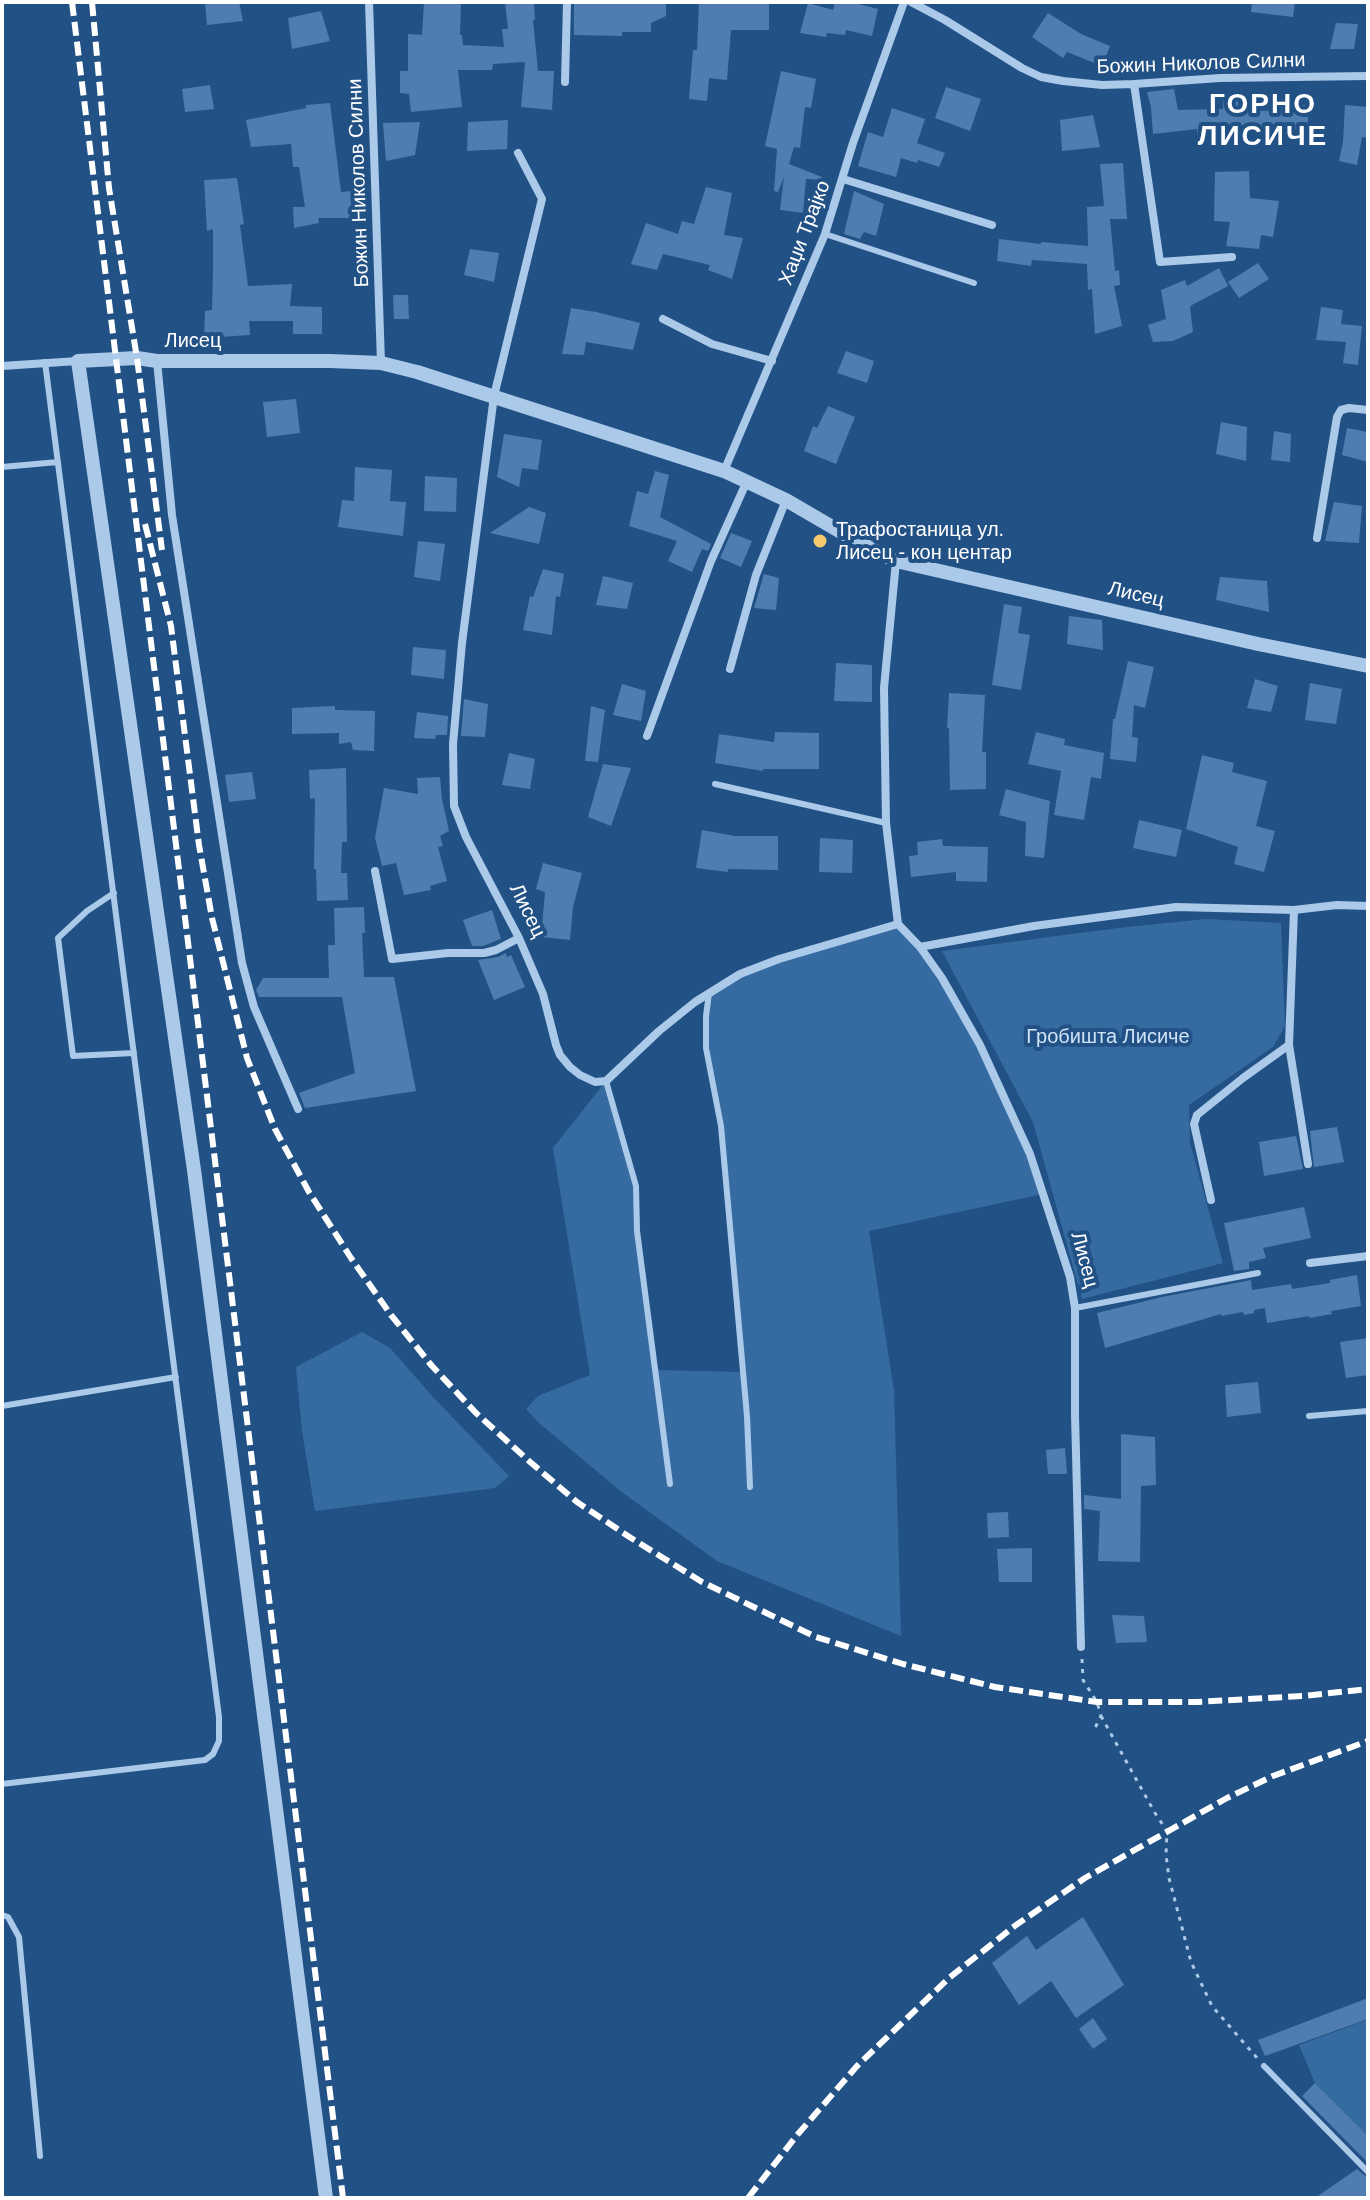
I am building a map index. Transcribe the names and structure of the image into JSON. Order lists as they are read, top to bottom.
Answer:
{
  "streets": {
    "street": ["Божин Николов Силни", "Хаџи Трајко", "Лисец"]
  },
  "crossings": [
    ["Божин Николов Силни", "Лисец"],
    ["Хаџи Трајко", "Лисец"]
  ],
  "districts": ["ГОРНО ЛИСИЧЕ"],
  "parks": ["Гробишта Лисиче"],
  "places": ["Трафостаница ул. Лисец - кон центар"]
}
